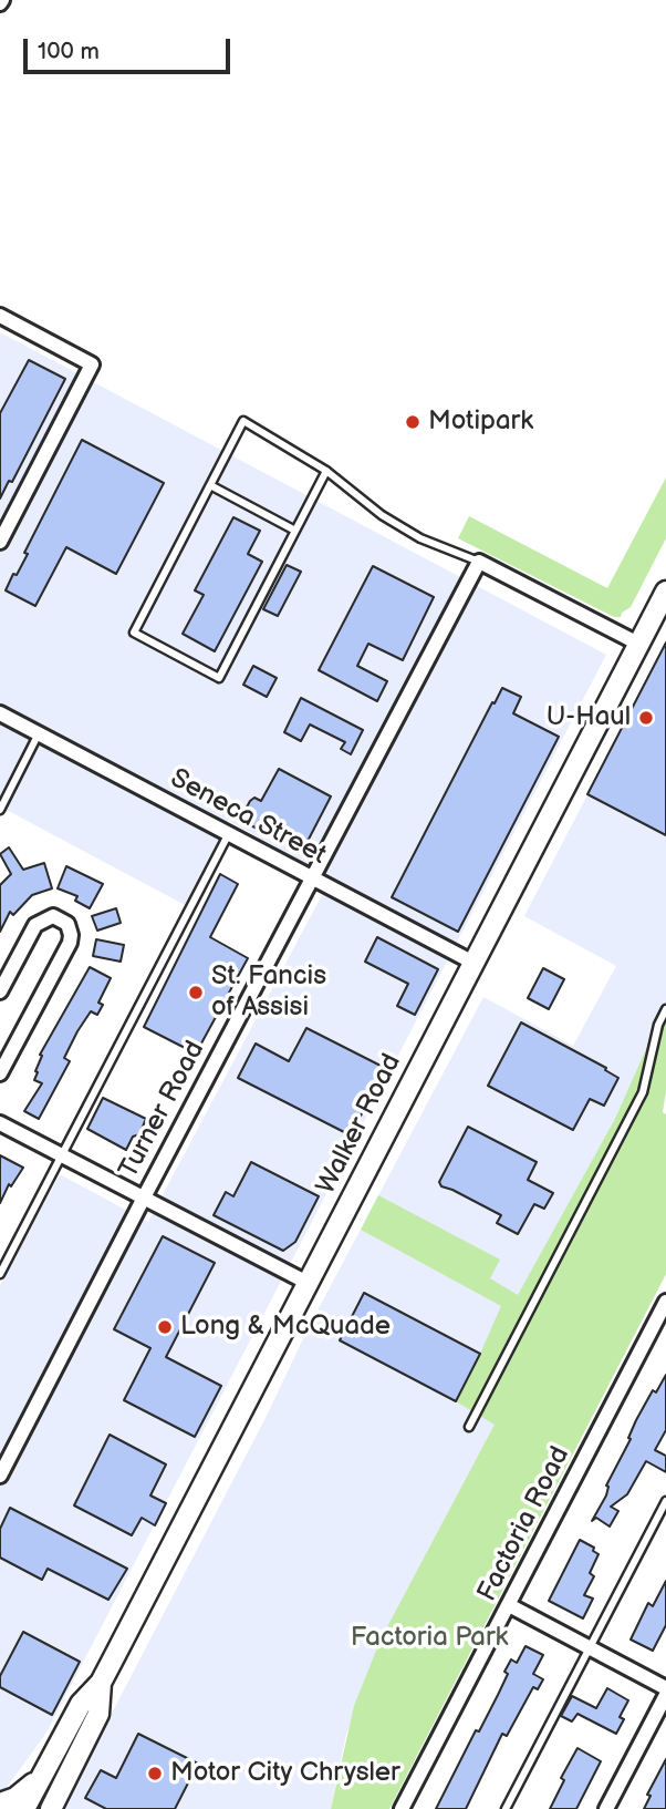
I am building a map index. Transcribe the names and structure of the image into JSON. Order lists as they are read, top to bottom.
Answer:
{
  "streets": {
    "main road": ["Walker Road"],
    "street": ["Seneca Street", "Turner Road", "Factoria Road"]
  },
  "crossings": [
    ["Seneca Street", "Turner Road"],
    ["Seneca Street", "Walker Road"]
  ],
  "parks": ["Factoria Park"],
  "places": [
    "Motipark",
    "U-Haul",
    "St. Fancis of Assisi",
    "Long & McQuade",
    "Motor City Chrysler"
  ],
  "scale_bar": "100 m"
}
